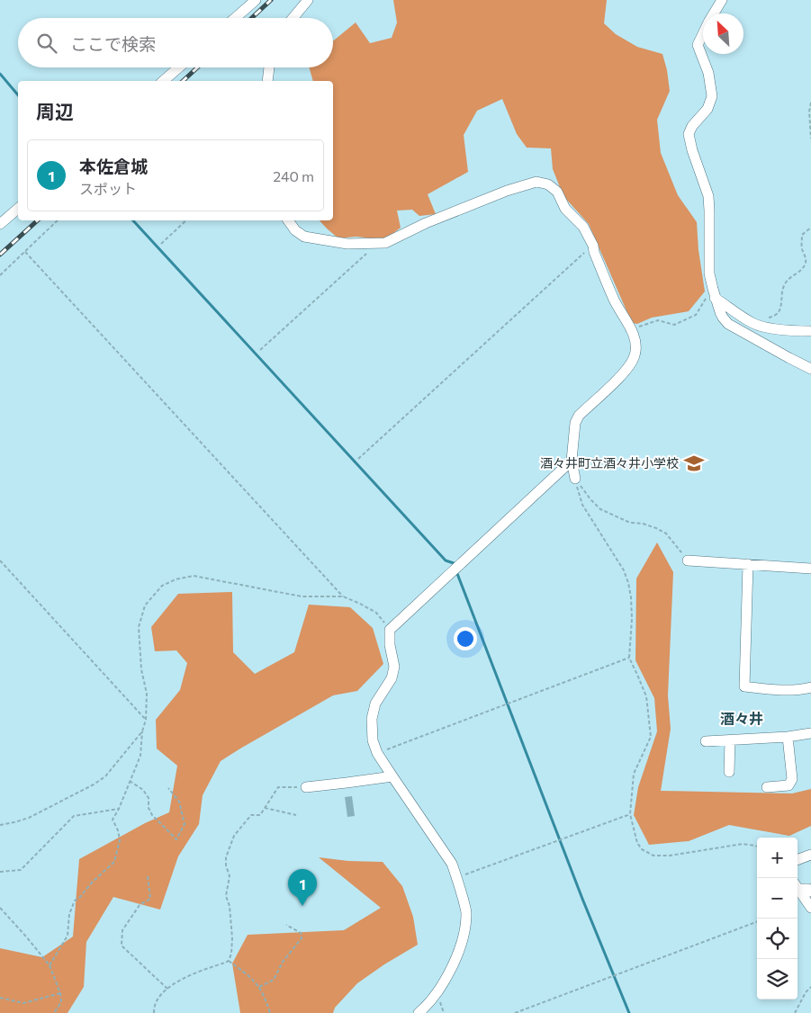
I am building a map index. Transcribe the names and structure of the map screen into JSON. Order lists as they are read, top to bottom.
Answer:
{
  "districts": ["酒々井"],
  "places": {
    "school or university": ["酒々井町立酒々井小学校"]
  },
  "north": "top left",
  "page": {
    "search": "ここで検索",
    "heading": "周辺",
    "list": [
      {
        "mark": "1",
        "name": "本佐倉城",
        "note": "スポット",
        "value": "240 m"
      }
    ],
    "map_buttons": ["+", "−"],
    "pins": "1"
  }
}
